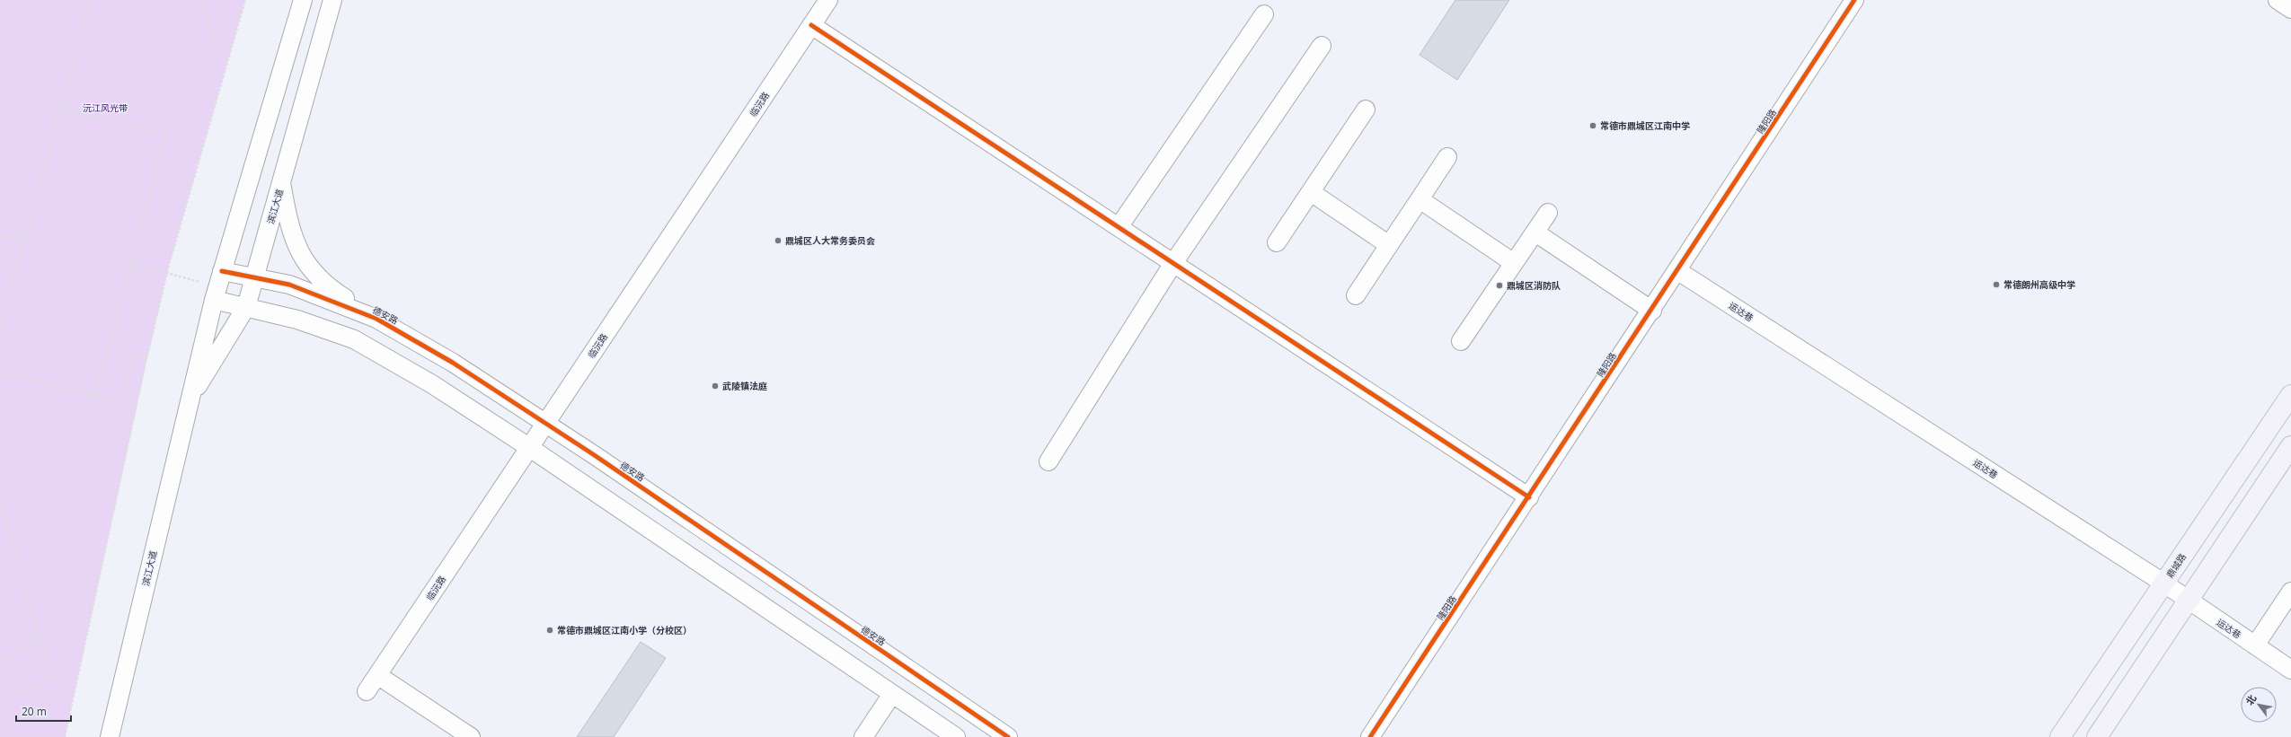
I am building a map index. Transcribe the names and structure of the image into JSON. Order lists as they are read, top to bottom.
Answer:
{
  "streets": {
    "main road": ["鼎城路"],
    "street": [
      "临沅路",
      "隆阳路",
      "滨江大道",
      "运达巷",
      "德安路"
    ]
  },
  "crossings": [
    ["临沅路", "德安路"],
    ["隆阳路", "运达巷"],
    ["滨江大道", "德安路"],
    ["运达巷", "鼎城路"]
  ],
  "parks": ["沅江风光带"],
  "places": [
    "常德市鼎城区江南中学",
    "鼎城区人大常务委员会",
    "常德朗州高级中学",
    "鼎城区消防队",
    "武陵镇法庭",
    "常德市鼎城区江南小学（分校区）"
  ],
  "scale_bar": "20 m",
  "north": "top left"
}
